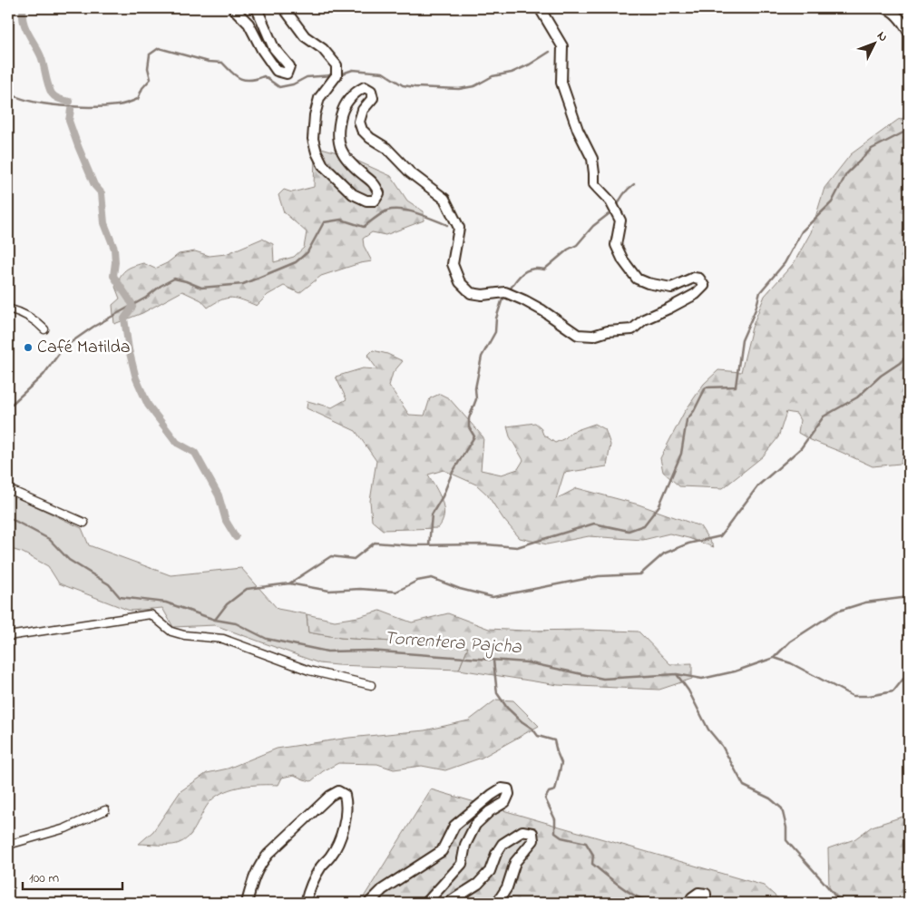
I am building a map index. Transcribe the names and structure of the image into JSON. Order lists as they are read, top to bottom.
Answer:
{
  "water": ["Torrentera Pajcha"],
  "places": ["Café Matilda"],
  "scale_bar": "100 m",
  "north": "top right"
}
